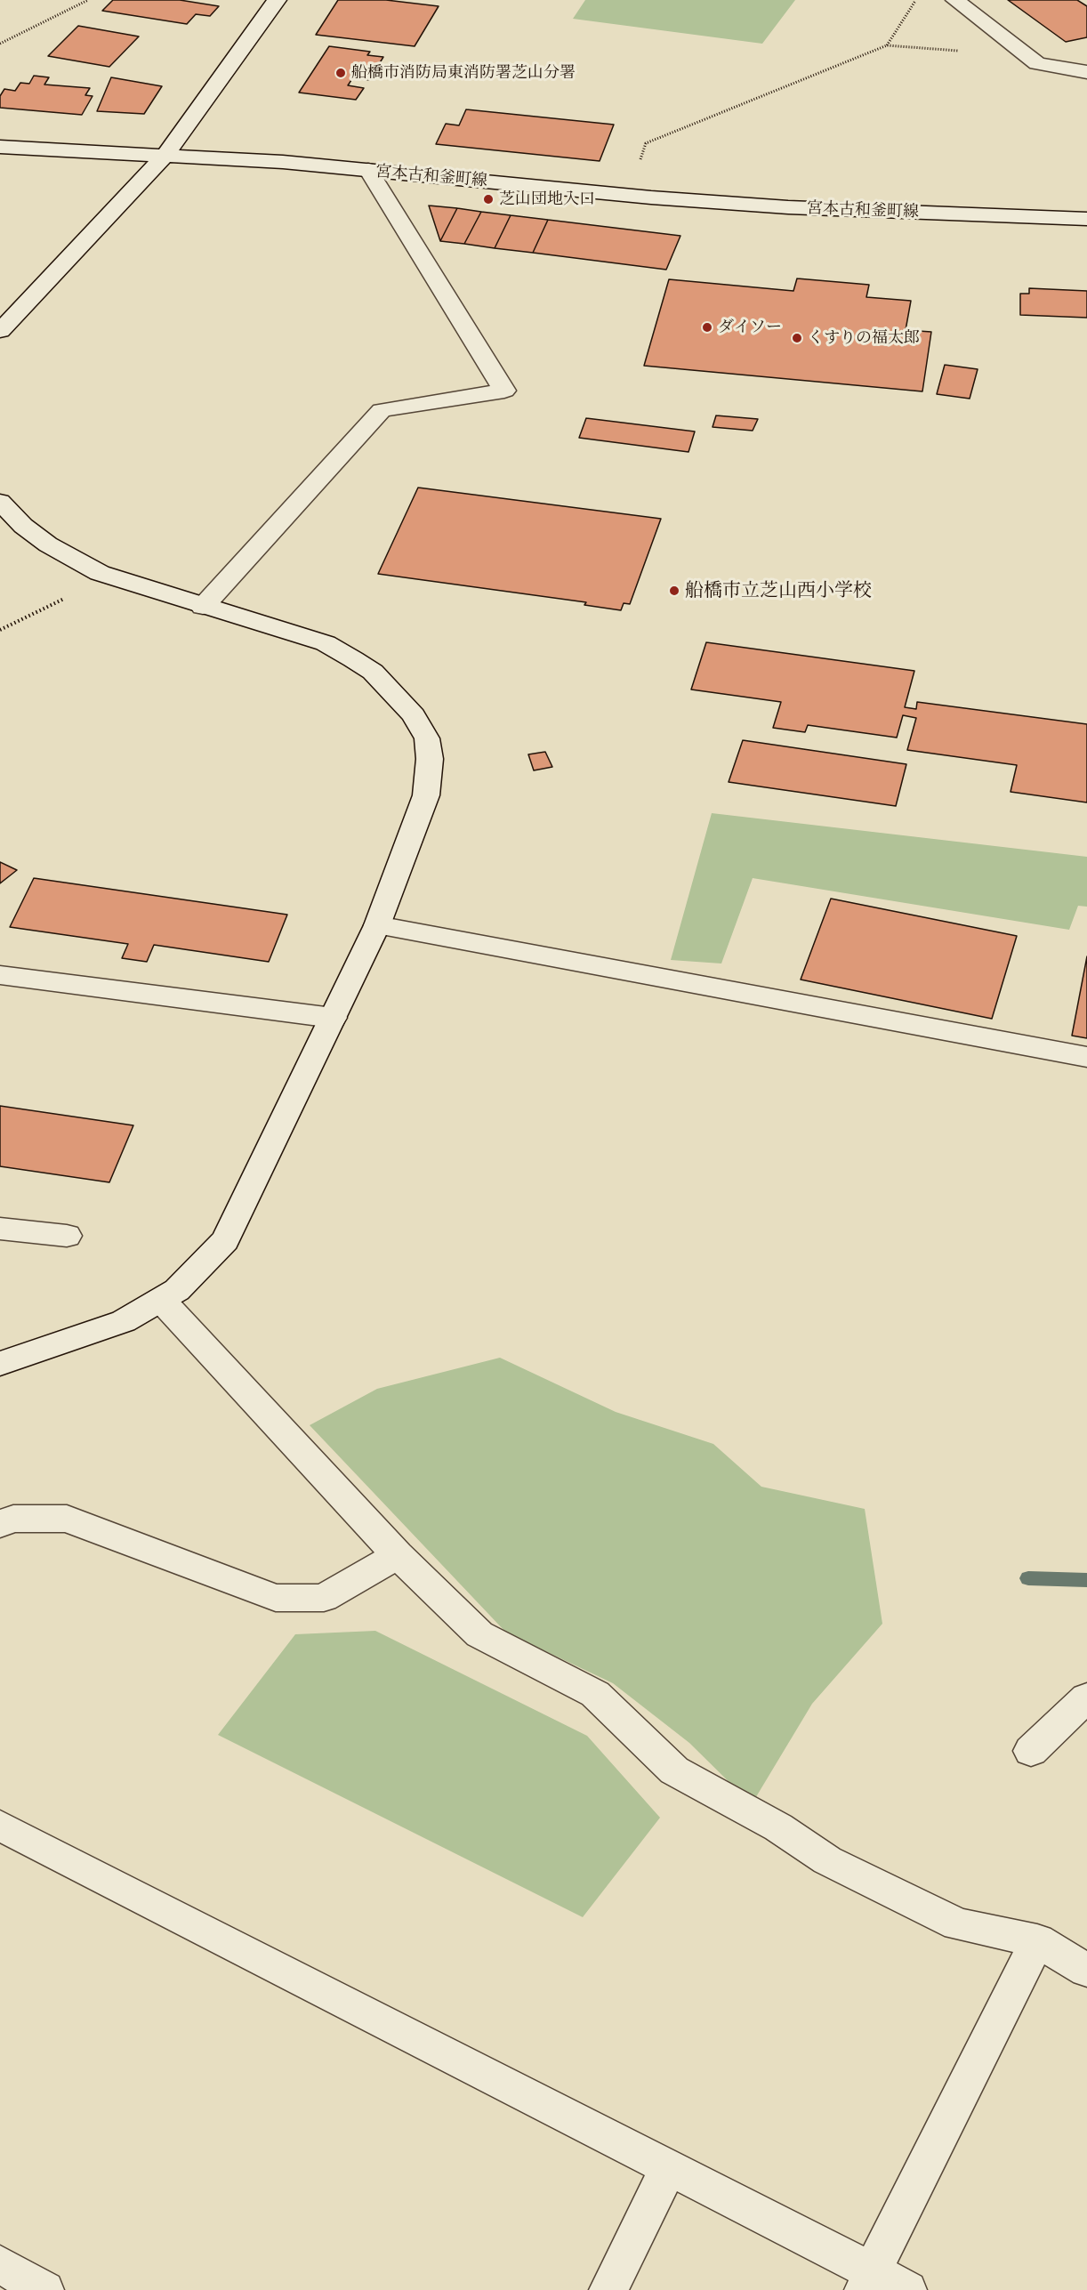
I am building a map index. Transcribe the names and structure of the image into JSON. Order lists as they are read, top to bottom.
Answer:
{
  "streets": {
    "street": ["宮本古和釜町線"]
  },
  "places": [
    "船橋市消防局東消防署芝山分署",
    "芝山団地入口",
    "ダイソー",
    "くすりの福太郎",
    "船橋市立芝山西小学校"
  ]
}
